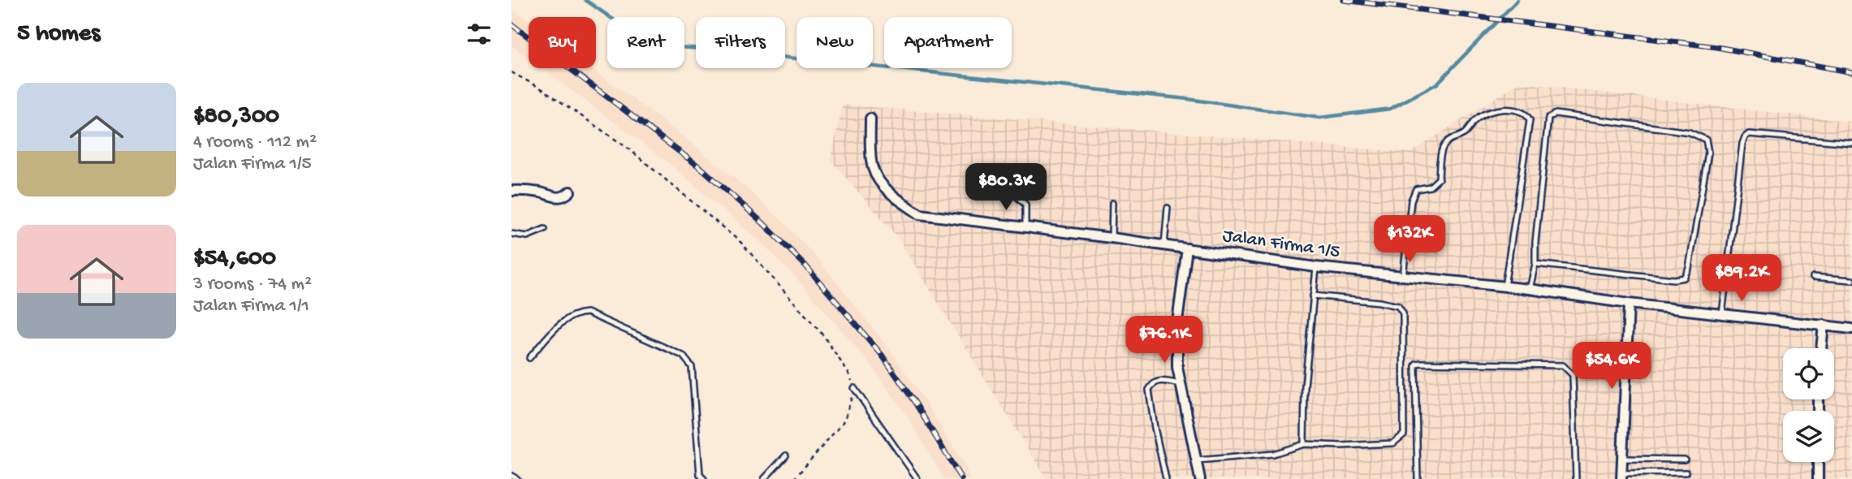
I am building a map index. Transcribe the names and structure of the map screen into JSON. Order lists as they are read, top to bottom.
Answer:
{
  "streets": {
    "street": ["Jalan Firma 1/5"]
  },
  "page": {
    "heading": "5 homes",
    "chip": [
      "Buy",
      "Rent",
      "Filters",
      "New",
      "Apartment"
    ],
    "list": [
      {
        "name": "$80,300",
        "note": "4 rooms · 112 m² · Jalan Firma 1/5"
      },
      {
        "name": "$54,600",
        "note": "3 rooms · 74 m² · Jalan Firma 1/1"
      }
    ],
    "price": [
      "$80.3K",
      "$132K",
      "$89.2K",
      "$76.1K",
      "$54.6K"
    ]
  }
}
